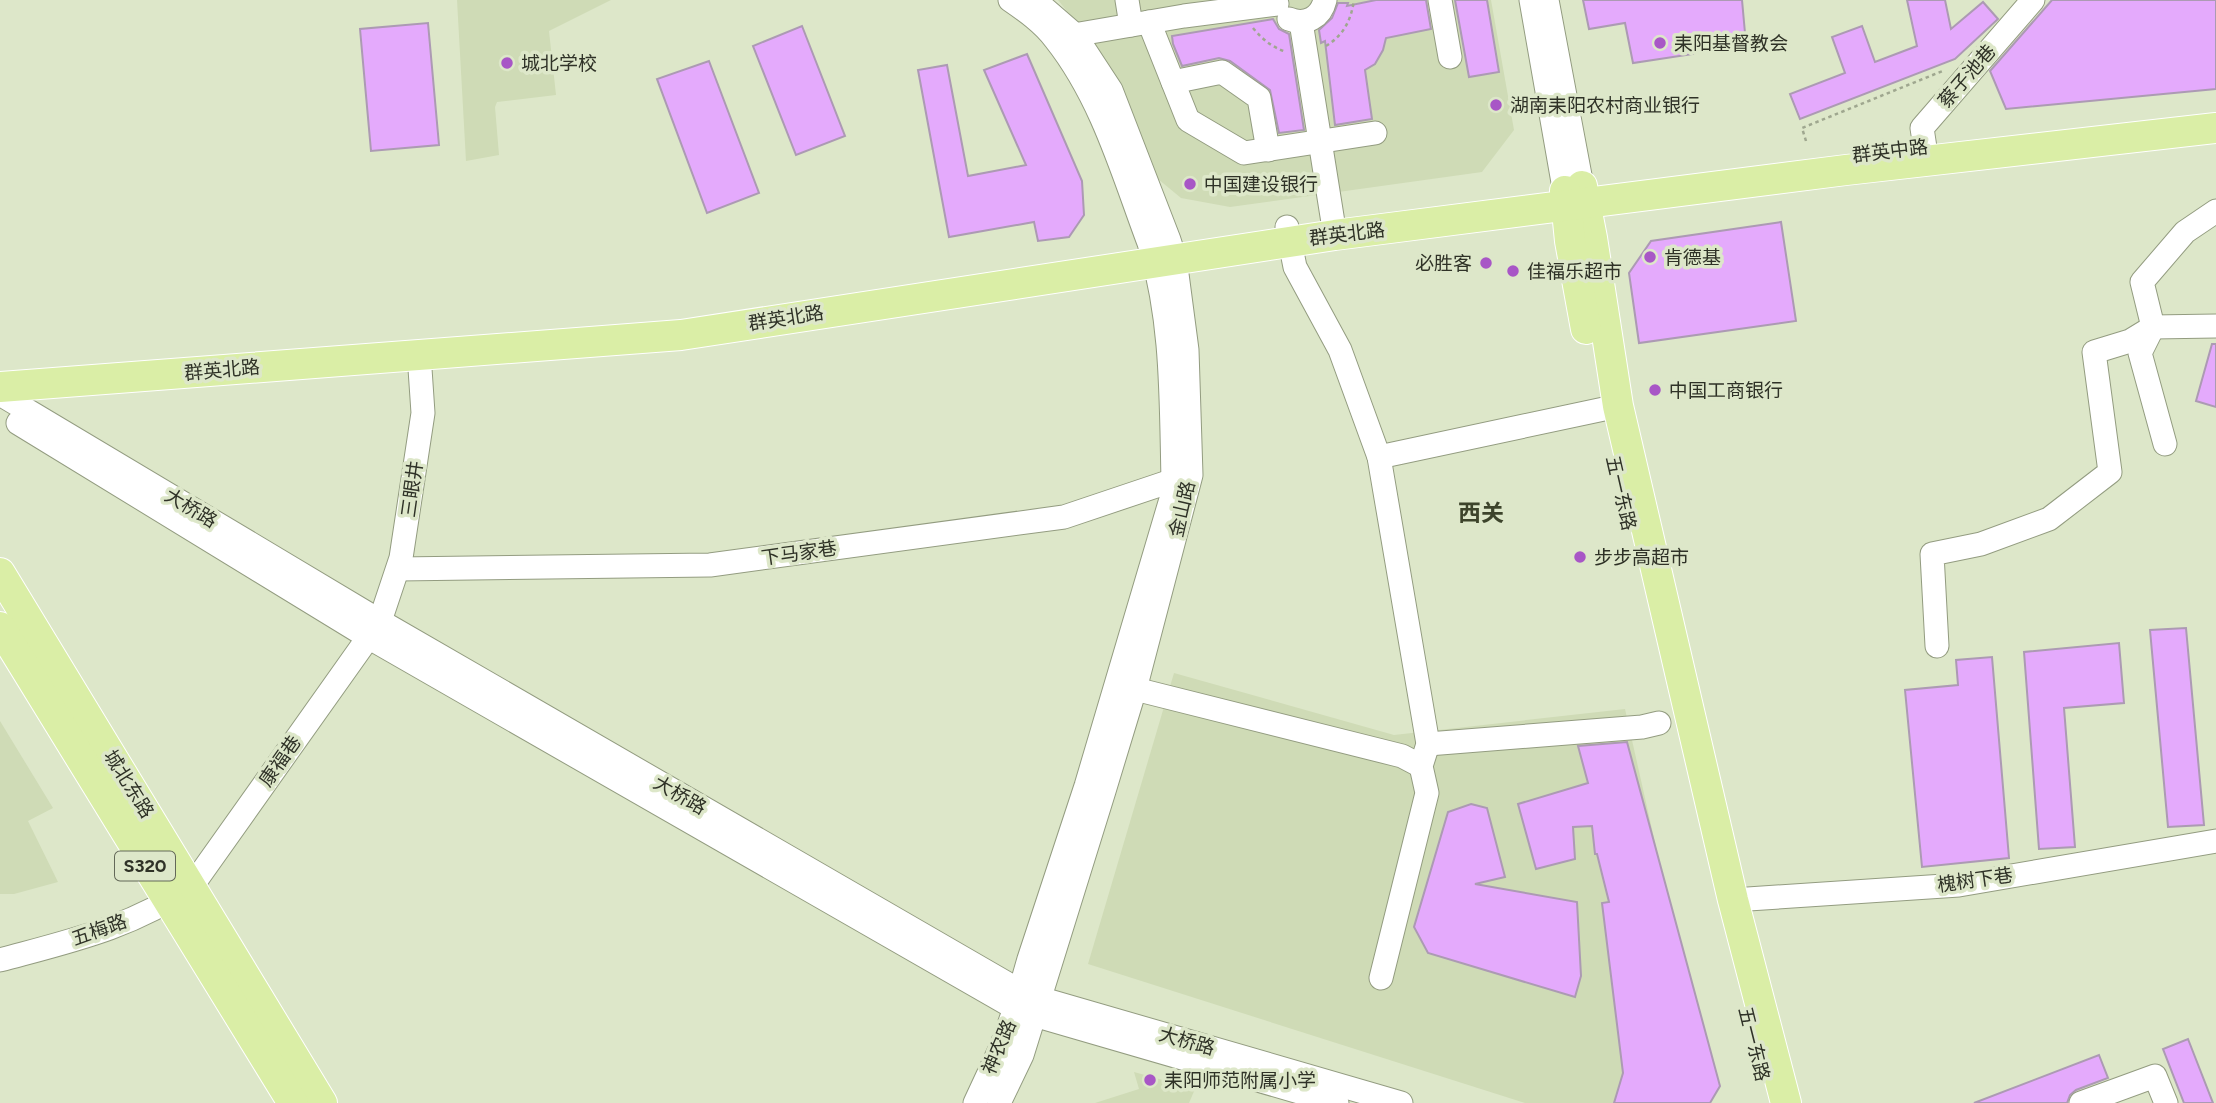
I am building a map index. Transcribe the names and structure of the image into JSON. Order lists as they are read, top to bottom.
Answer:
{
  "streets": {
    "main road": [
      "群英中路",
      "群英北路",
      "五一东路",
      "城北东路",
      "S320"
    ],
    "street": [
      "蔡子池巷",
      "三眼井",
      "大桥路",
      "金山路",
      "下马家巷",
      "康福巷",
      "槐树下巷",
      "五梅路",
      "神农路"
    ]
  },
  "crossings": [
    ["蔡子池巷", "群英中路"],
    ["群英中路", "群英北路"],
    ["群英中路", "五一东路"],
    ["群英北路", "三眼井"],
    ["群英北路", "五一东路"],
    ["群英北路", "金山路"],
    ["三眼井", "大桥路"],
    ["三眼井", "下马家巷"],
    ["三眼井", "康福巷"],
    ["五一东路", "槐树下巷"],
    ["大桥路", "金山路"],
    ["大桥路", "康福巷"],
    ["大桥路", "神农路"],
    ["金山路", "下马家巷"],
    ["金山路", "神农路"],
    ["康福巷", "城北东路"],
    ["康福巷", "五梅路"],
    ["城北东路", "五梅路"]
  ],
  "districts": ["西关"],
  "places": [
    "耒阳基督教会",
    "城北学校",
    "湖南耒阳农村商业银行",
    "中国建设银行",
    "肯德基",
    "必胜客",
    "佳福乐超市",
    "中国工商银行",
    "步步高超市",
    "耒阳师范附属小学"
  ]
}
